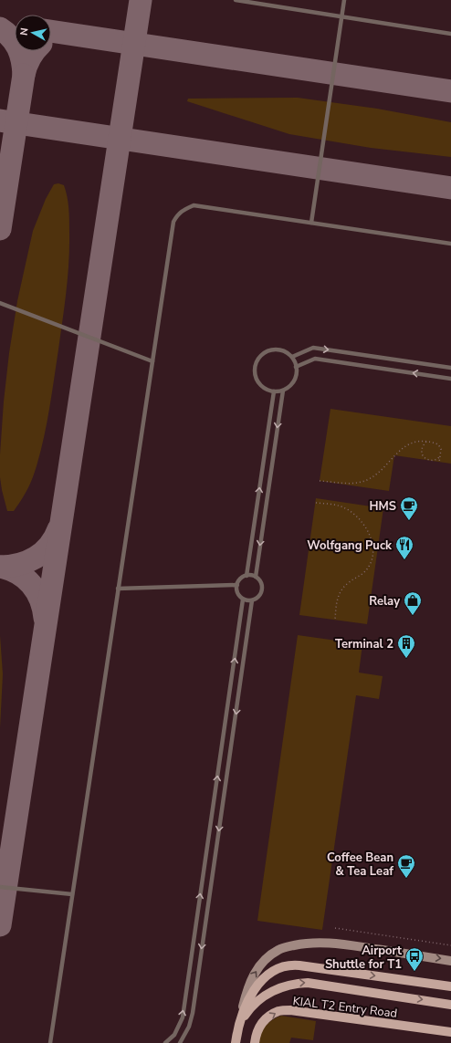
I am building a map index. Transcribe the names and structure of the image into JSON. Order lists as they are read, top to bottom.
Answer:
{
  "streets": {
    "main road": ["KIAL T2 Entry Road"]
  },
  "one_way": ["KIAL T2 Entry Road"],
  "places": {
    "cafe": ["HMS", "Coffee Bean & Tea Leaf"],
    "restaurant": ["Wolfgang Puck"],
    "shop": ["Relay"],
    "building": ["Terminal 2"],
    "bus stop": ["Airport Shuttle for T1"]
  },
  "north": "left"
}
